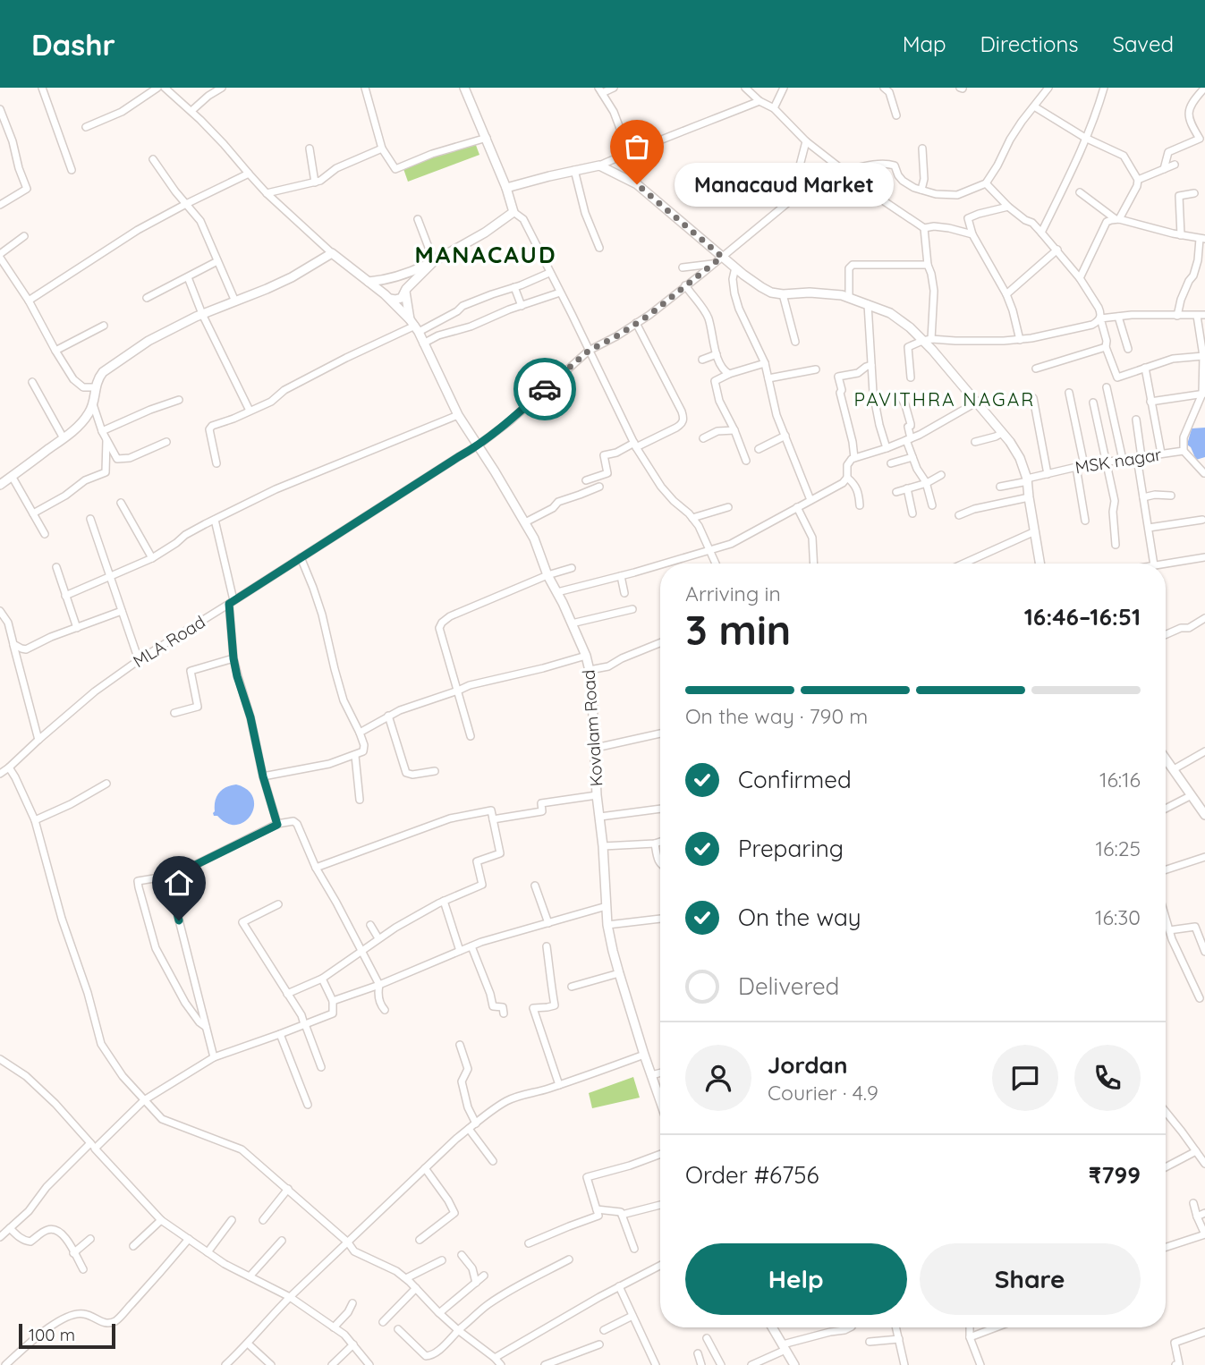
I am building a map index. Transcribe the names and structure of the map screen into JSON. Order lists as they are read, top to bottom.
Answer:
{
  "streets": {
    "main road": ["Kovalam Road"],
    "street": ["MSK nagar", "MLA Road"]
  },
  "crossings": [
    ["MLA Road", "Kovalam Road"]
  ],
  "districts": ["MANACAUD", "PAVITHRA NAGAR"],
  "places": ["Manacaud Market"],
  "scale_bar": "100 m",
  "page": {
    "header": "Dashr",
    "nav": ["Map", "Directions", "Saved"],
    "bubble": "Manacaud Market",
    "heading": ["3 min", "Arriving in", "16:46–16:51"],
    "panel": [
      "Jordan",
      "Courier · 4.9",
      "Order #6756",
      "₹799"
    ],
    "bar": "On the way · 790 m",
    "list": [
      ["Confirmed", "16:16"],
      ["Preparing", "16:25"],
      ["On the way", "16:30"],
      "Delivered"
    ],
    "buttons": ["Help", "Share"],
    "scale": "100 m"
  }
}
